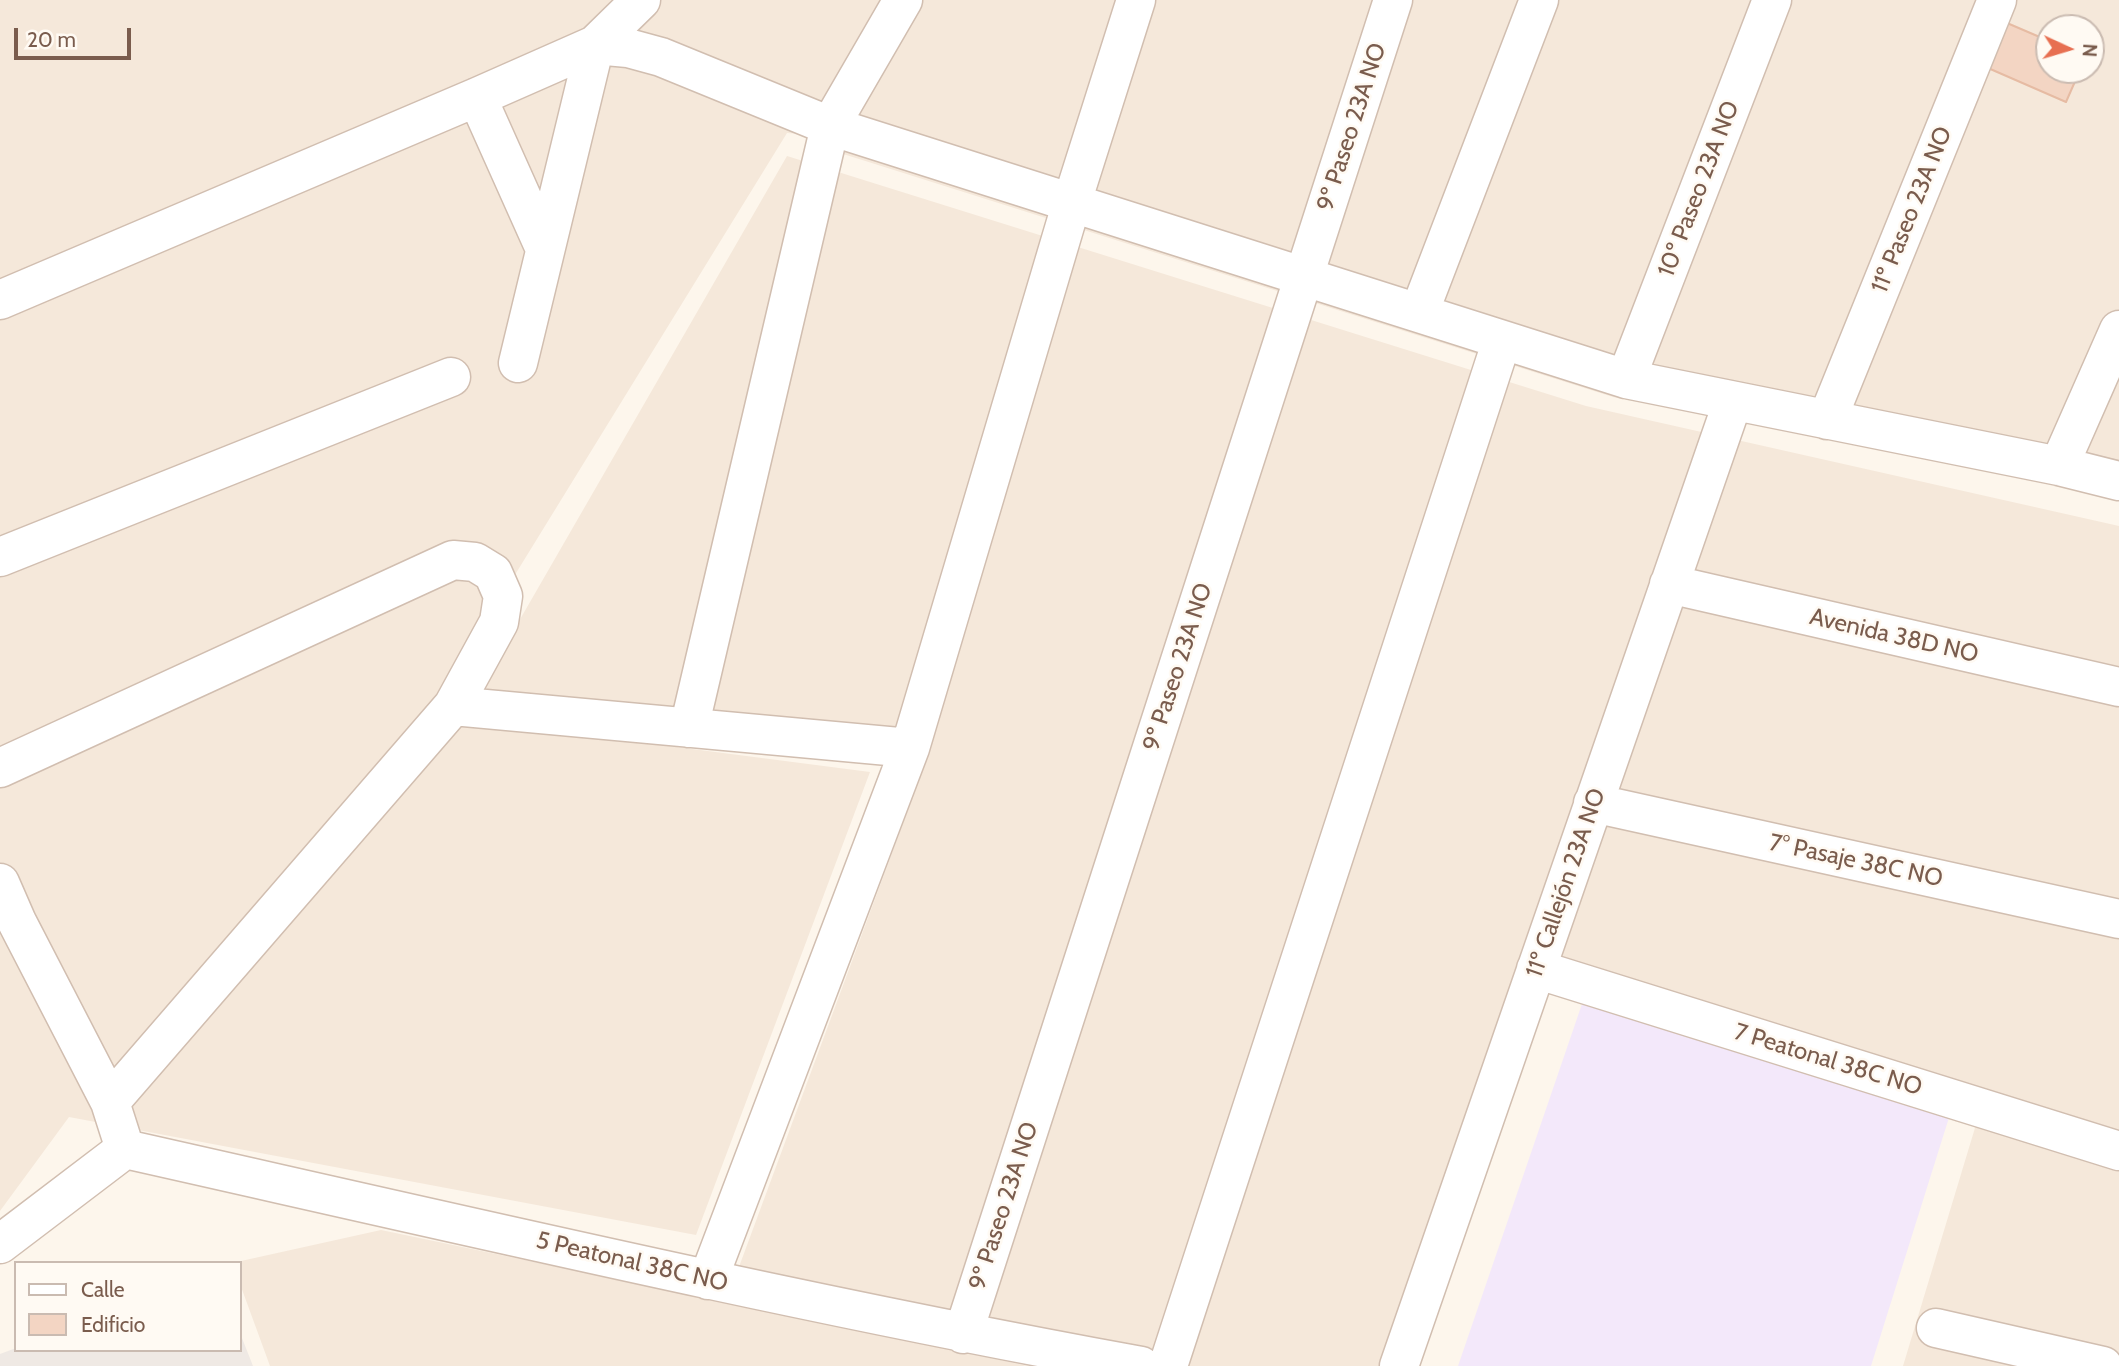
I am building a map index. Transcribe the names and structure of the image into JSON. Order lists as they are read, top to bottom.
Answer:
{
  "streets": {
    "street": [
      "9º Paseo 23A NO",
      "10º Paseo 23A NO",
      "11º Paseo 23A NO",
      "Avenida 38D NO",
      "7° Pasaje 38C NO",
      "11º Callejón 23A NO",
      "7 Peatonal 38C NO",
      "5 Peatonal 38C NO"
    ]
  },
  "crossings": [
    ["9º Paseo 23A NO", "5 Peatonal 38C NO"],
    ["Avenida 38D NO", "11º Callejón 23A NO"],
    ["7° Pasaje 38C NO", "11º Callejón 23A NO"],
    ["11º Callejón 23A NO", "7 Peatonal 38C NO"]
  ],
  "legend": ["Calle", "Edificio"],
  "scale_bar": "20 m",
  "north": "right"
}
